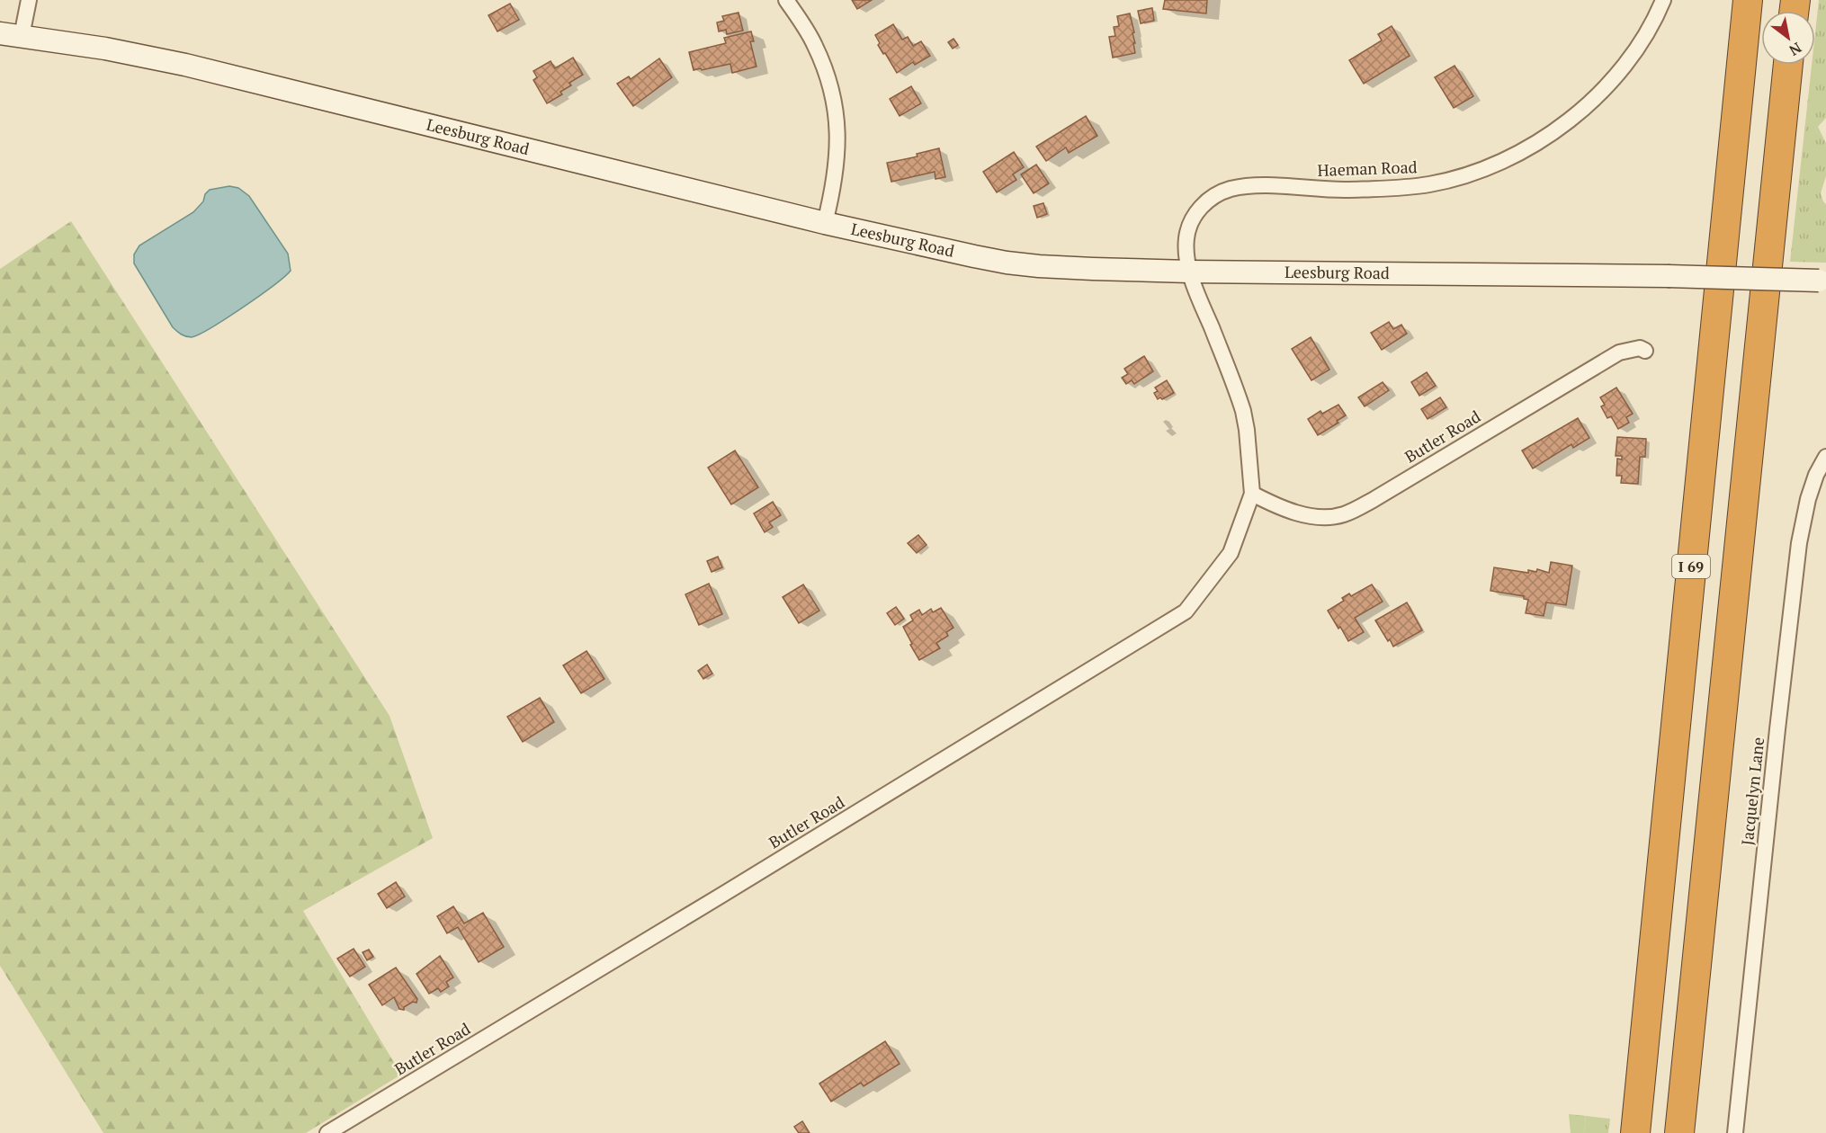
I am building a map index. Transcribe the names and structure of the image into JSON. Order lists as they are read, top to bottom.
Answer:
{
  "streets": {
    "highway": ["I 69"],
    "main road": ["Leesburg Road"],
    "street": ["Haeman Road", "Butler Road", "Jacquelyn Lane"]
  },
  "crossings": [
    ["Leesburg Road", "Haeman Road"],
    ["Leesburg Road", "Butler Road"],
    ["Haeman Road", "Butler Road"]
  ],
  "north": "bottom right"
}
